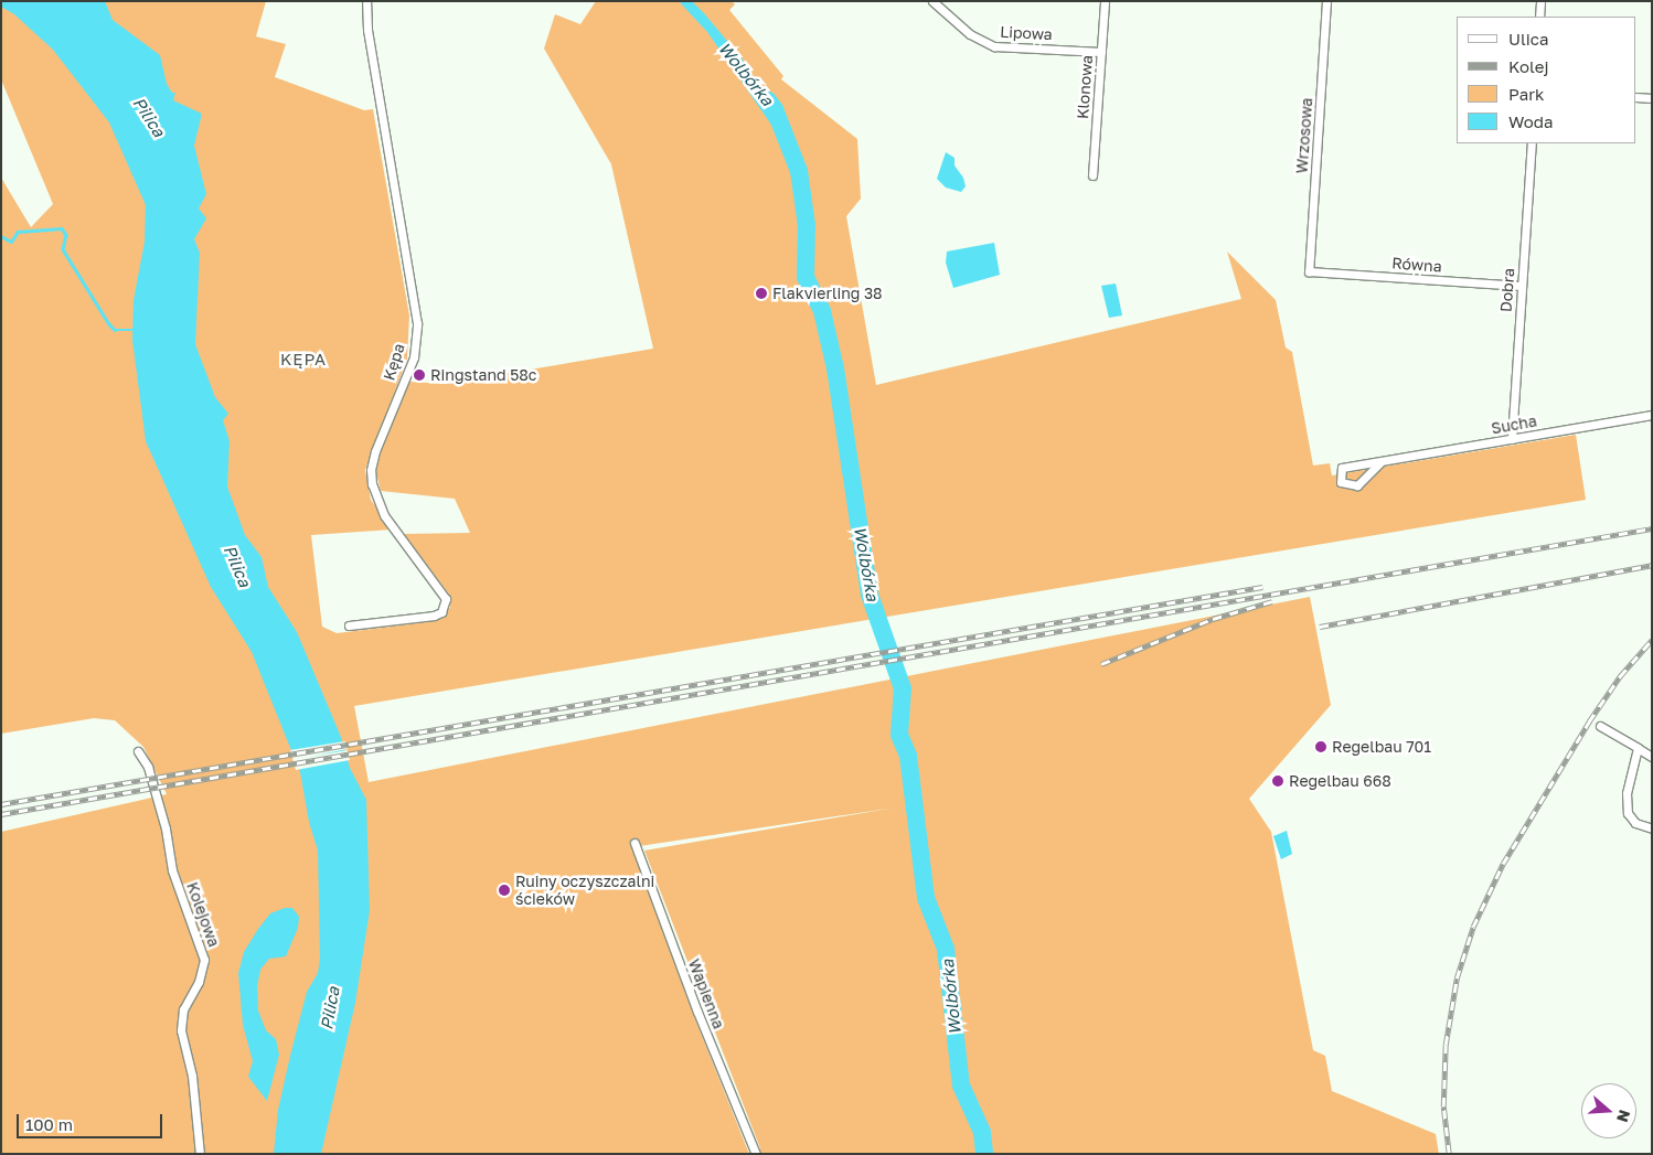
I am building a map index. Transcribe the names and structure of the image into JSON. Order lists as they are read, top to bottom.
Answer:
{
  "streets": {
    "street": [
      "Lipowa",
      "Klonowa",
      "Wrzosowa",
      "Równa",
      "Dobra",
      "Kępa",
      "Sucha",
      "Kolejowa",
      "Wapienna"
    ]
  },
  "crossings": [
    ["Lipowa", "Klonowa"],
    ["Wrzosowa", "Równa"],
    ["Równa", "Dobra"],
    ["Dobra", "Sucha"]
  ],
  "districts": ["KĘPA"],
  "water": ["Wolbórka", "Pilica"],
  "places": [
    "Flakvierling 38",
    "Ringstand 58c",
    "Regelbau 701",
    "Regelbau 668",
    "Ruiny oczyszczalni ścieków"
  ],
  "legend": [
    "Ulica",
    "Kolej",
    "Park",
    "Woda"
  ],
  "scale_bar": "100 m",
  "north": "right"
}
